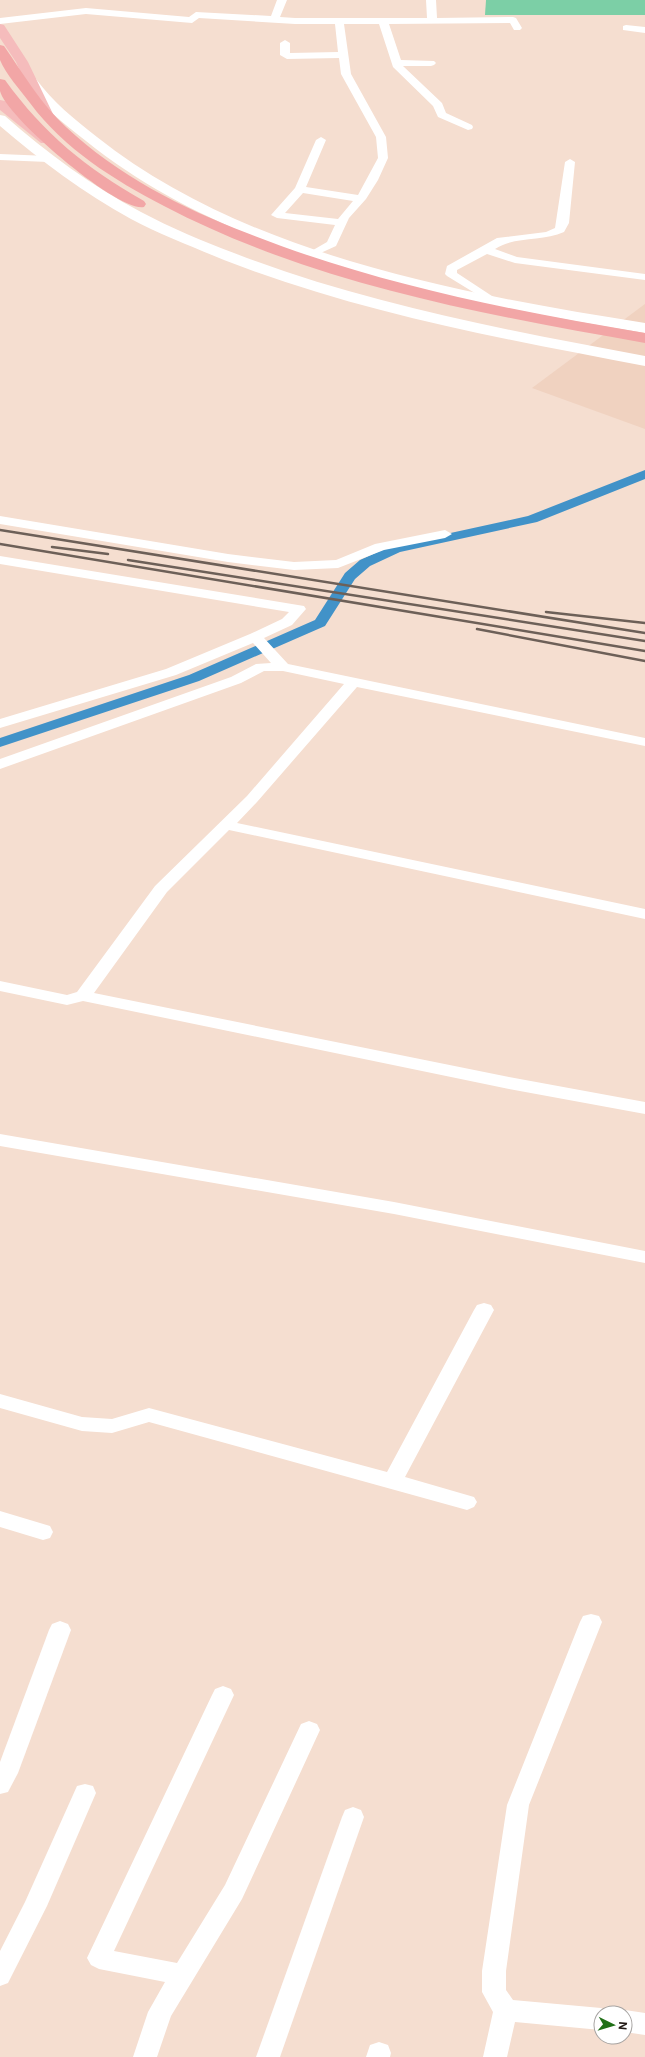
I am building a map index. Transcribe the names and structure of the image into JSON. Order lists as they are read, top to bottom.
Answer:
{
  "north": "right"
}
